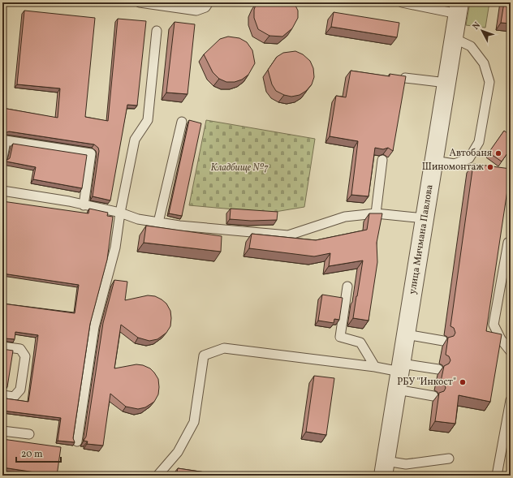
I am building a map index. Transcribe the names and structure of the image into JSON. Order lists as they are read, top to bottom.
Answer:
{
  "streets": {
    "street": ["улица Мичмана Павлова"]
  },
  "parks": ["Кладбище №7"],
  "places": ["Автобаня", "Шиномонтаж", "РБУ \"Инкост\""],
  "scale_bar": "20 m",
  "north": "top left"
}
